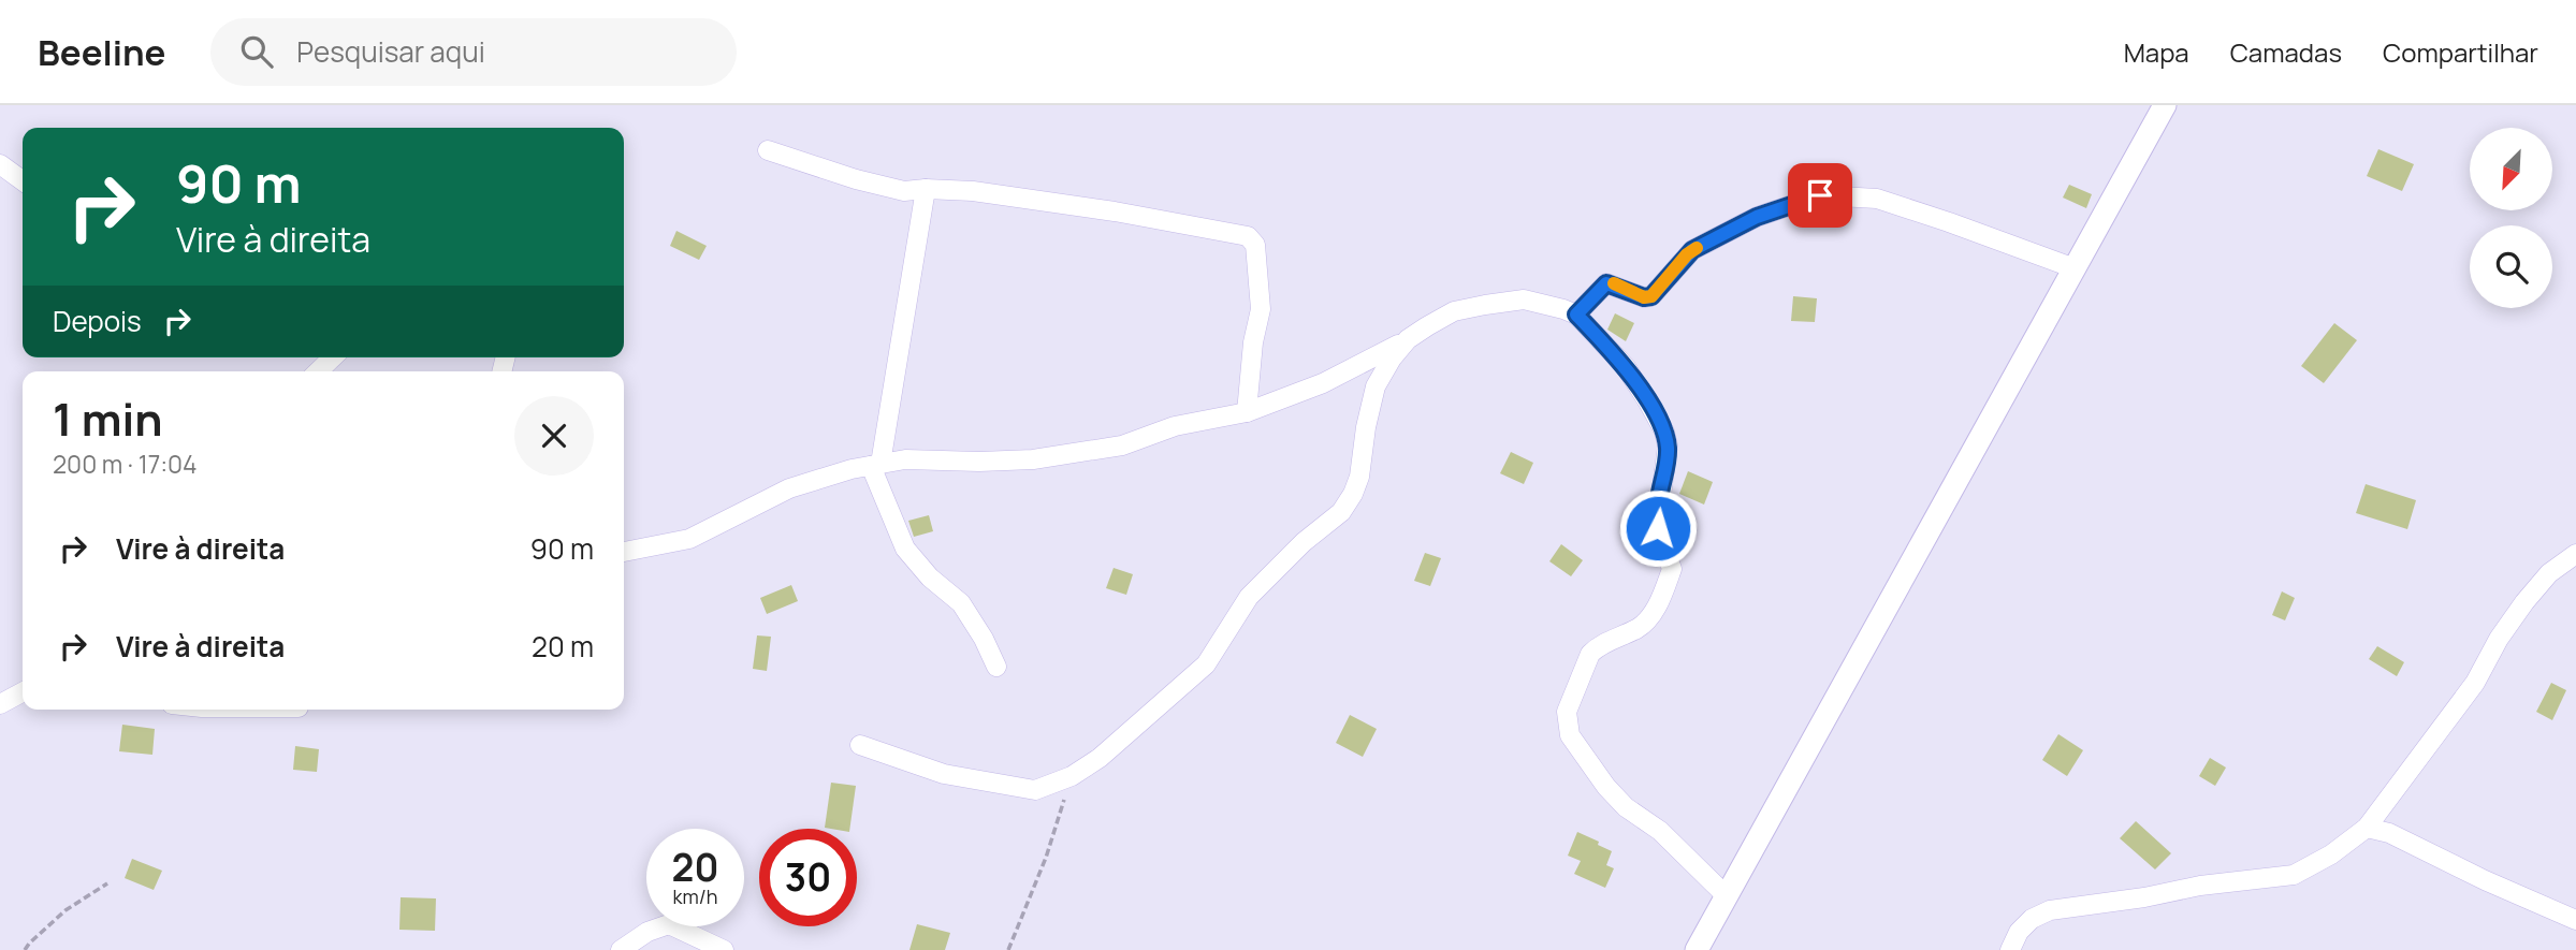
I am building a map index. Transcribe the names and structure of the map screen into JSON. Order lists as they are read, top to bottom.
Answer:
{
  "north": "bottom left",
  "page": {
    "header": "Beeline",
    "search": "Pesquisar aqui",
    "nav": ["Mapa", "Camadas", "Compartilhar"],
    "turn": ["90 m", "Vire à direita"],
    "then": "Depois",
    "heading": ["1 min", "200 m · 17:04"],
    "list": [
      {
        "name": "Vire à direita",
        "value": "90 m"
      },
      {
        "name": "Vire à direita",
        "value": "20 m"
      }
    ],
    "speed": "20 km/h",
    "limit": "30"
  }
}
